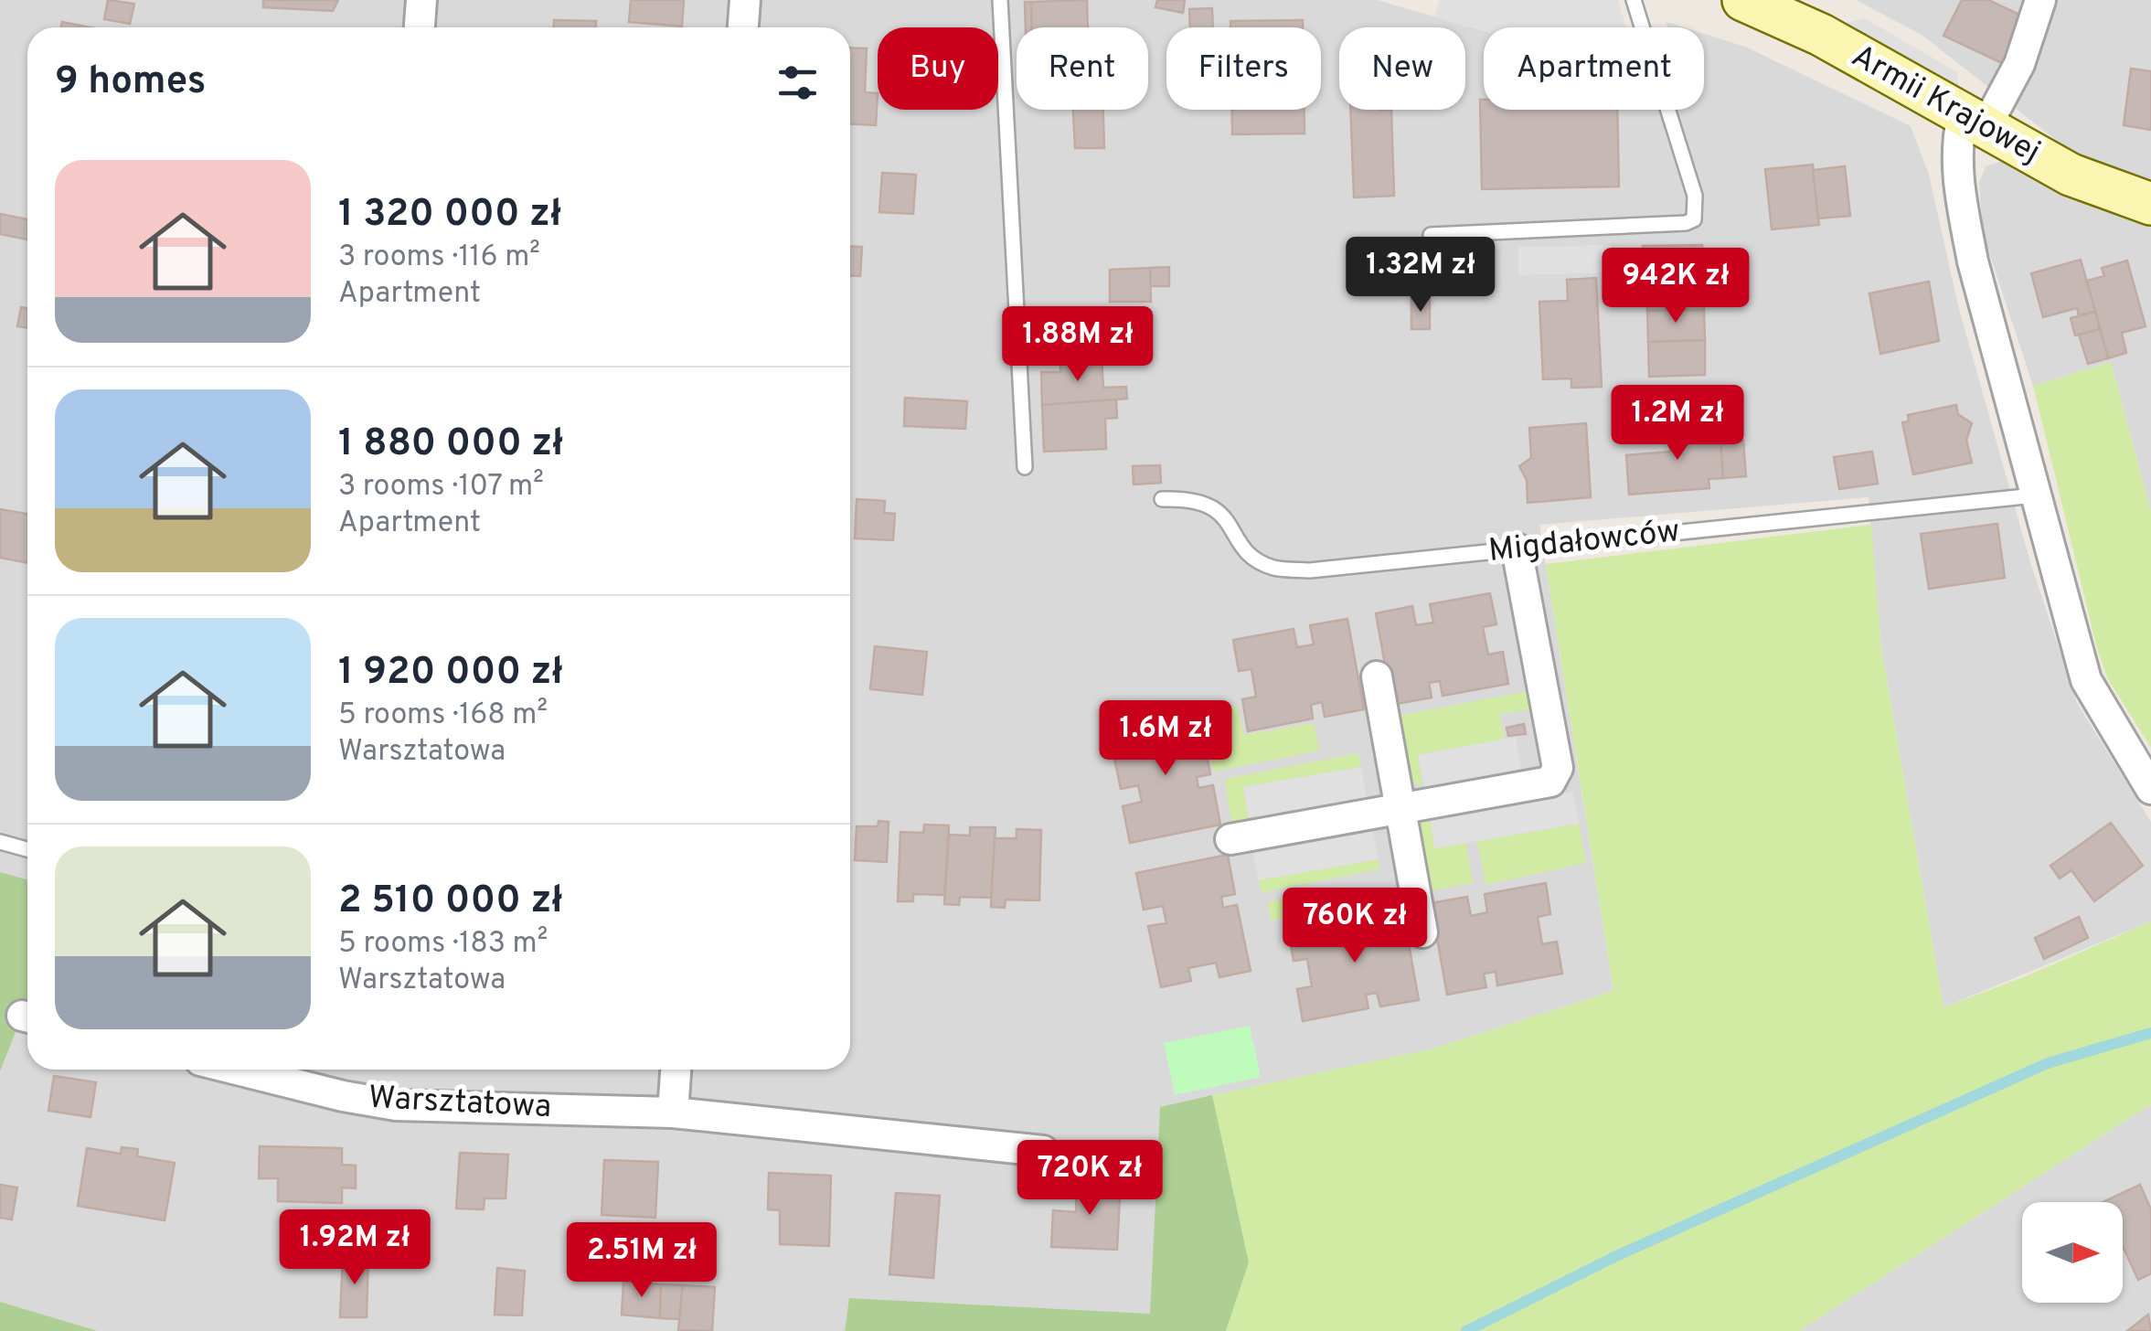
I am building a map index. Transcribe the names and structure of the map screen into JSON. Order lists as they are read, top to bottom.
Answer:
{
  "streets": {
    "street": ["Armii Krajowej", "Warsztatowa"],
    "lane": ["Migdałowców"]
  },
  "north": "right",
  "page": {
    "chip": [
      "Buy",
      "Rent",
      "Filters",
      "New",
      "Apartment"
    ],
    "heading": "9 homes",
    "list": [
      {
        "name": "1 320 000 zł",
        "note": "3 rooms · 116 m² · Apartment"
      },
      {
        "name": "1 880 000 zł",
        "note": "3 rooms · 107 m² · Apartment"
      },
      {
        "name": "1 920 000 zł",
        "note": "5 rooms · 168 m² · Warsztatowa"
      },
      {
        "name": "2 510 000 zł",
        "note": "5 rooms · 183 m² · Warsztatowa"
      }
    ],
    "price": [
      "1.32M zł",
      "942K zł",
      "1.88M zł",
      "1.2M zł",
      "1.6M zł",
      "760K zł",
      "720K zł",
      "1.92M zł",
      "2.51M zł"
    ]
  }
}
